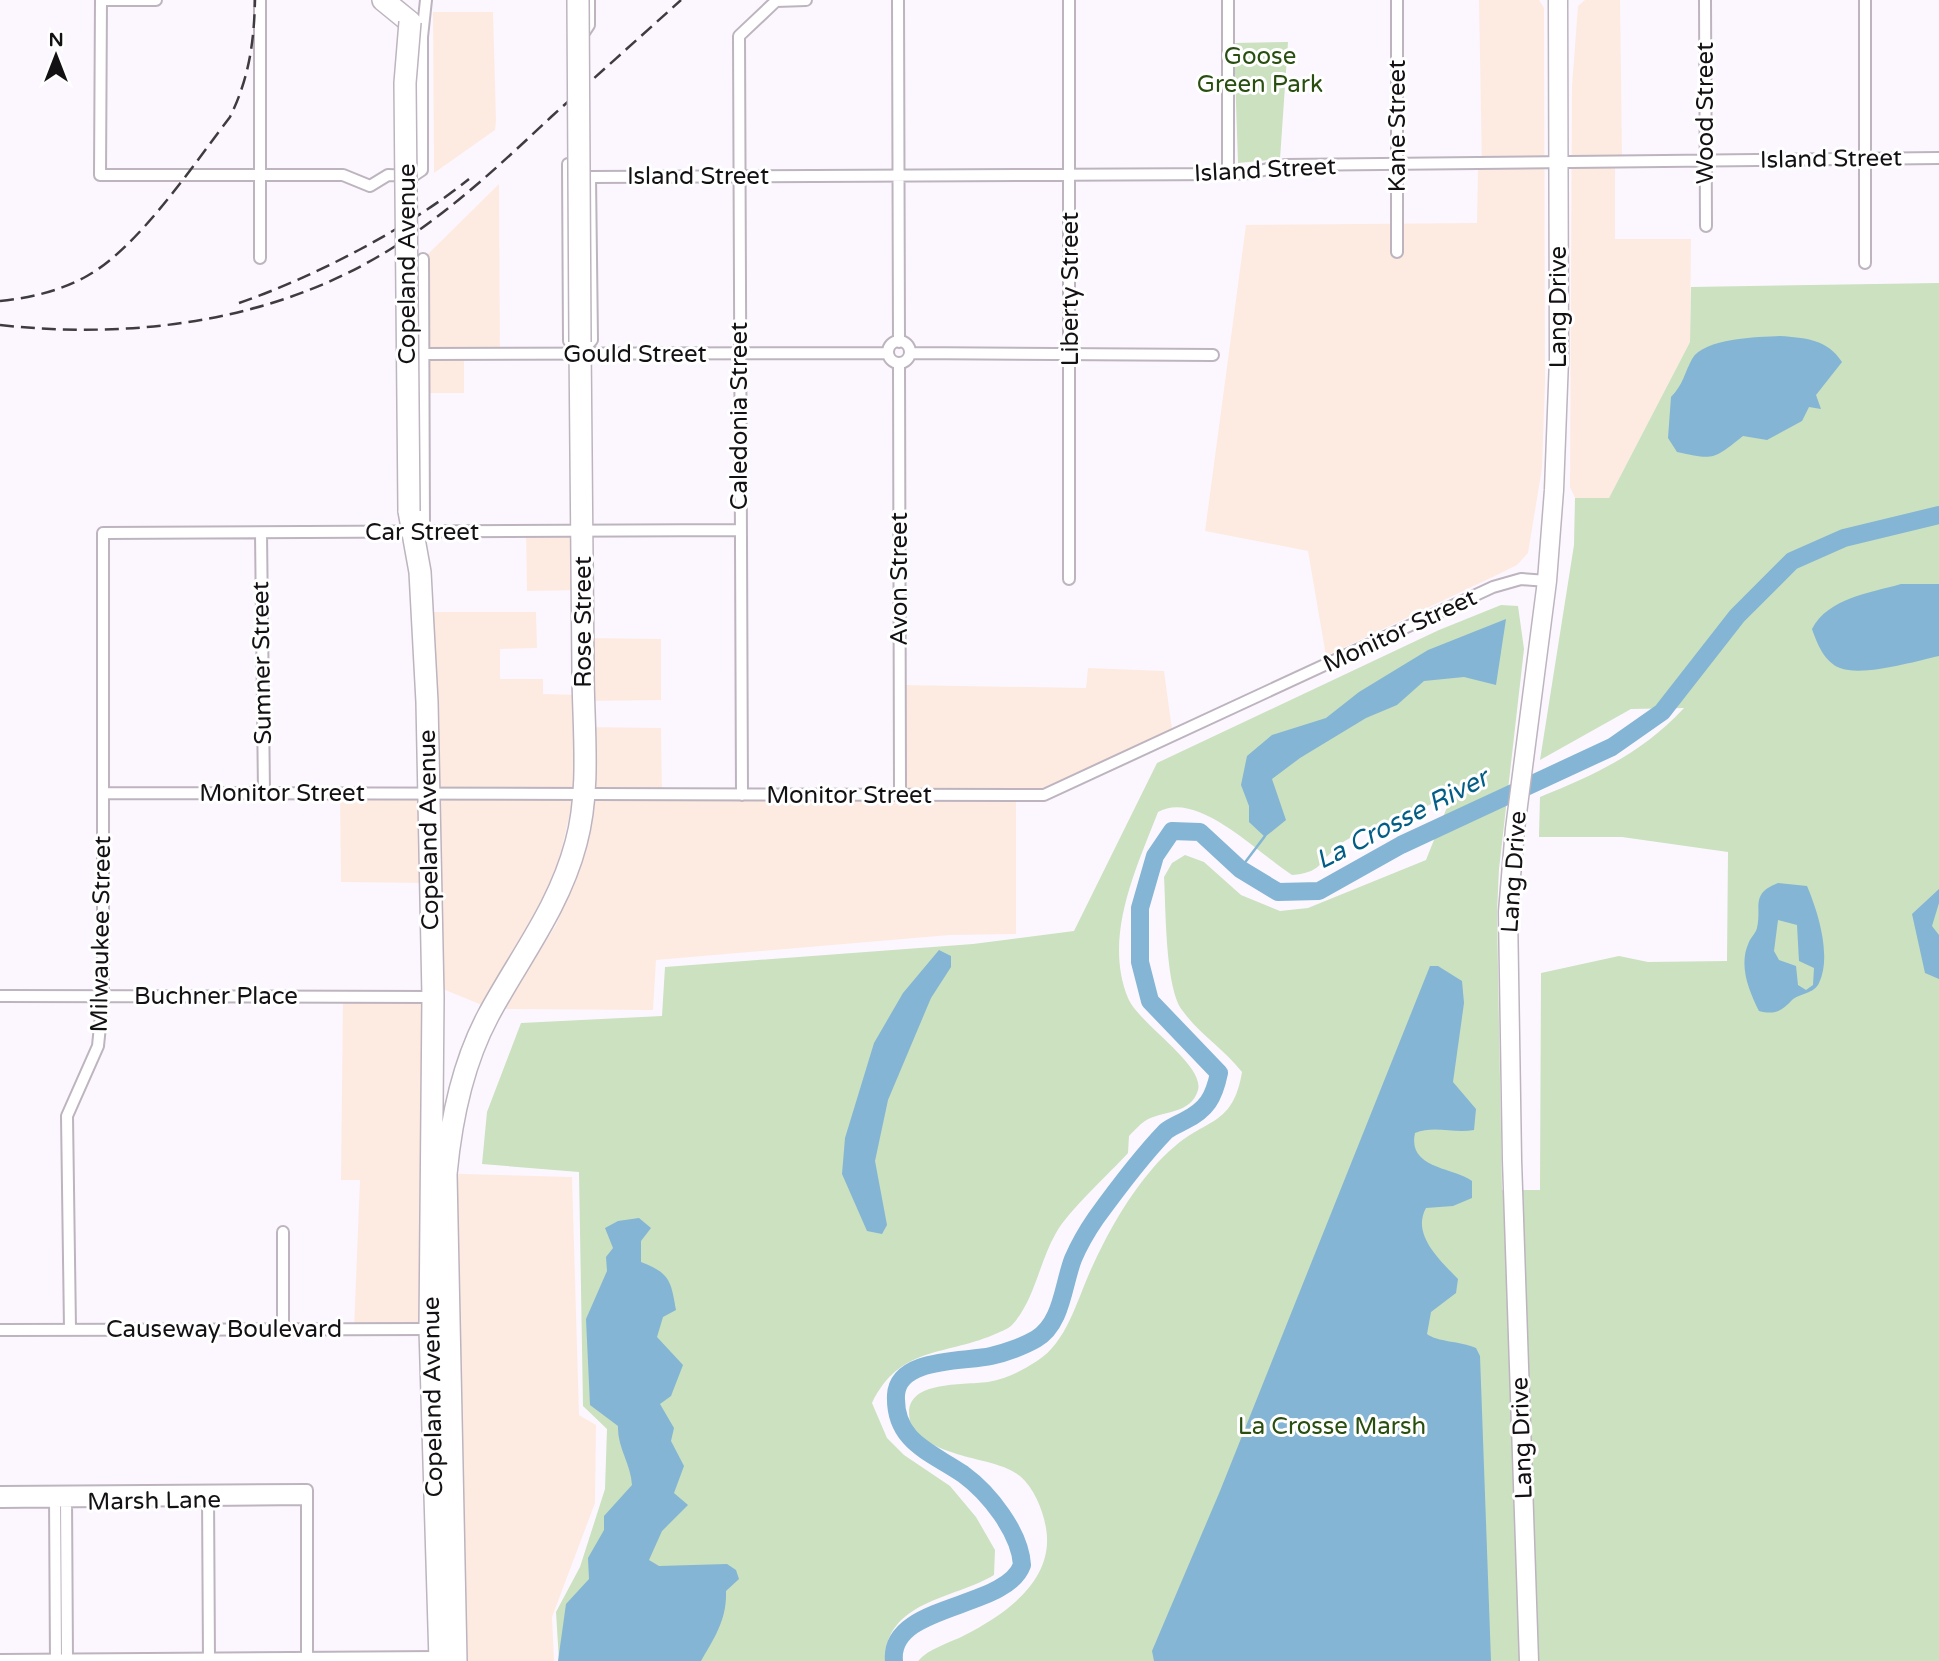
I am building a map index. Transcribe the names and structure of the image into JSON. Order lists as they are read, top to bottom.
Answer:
{
  "streets": {
    "highway": ["Copeland Avenue", "Rose Street"],
    "main road": ["Lang Drive"],
    "street": [
      "Wood Street",
      "Kane Street",
      "Island Street",
      "Liberty Street",
      "Gould Street",
      "Caledonia Street",
      "Car Street",
      "Avon Street",
      "Monitor Street",
      "Sumner Street",
      "Milwaukee Street",
      "Buchner Place",
      "Causeway Boulevard",
      "Marsh Lane"
    ]
  },
  "crossings": [
    ["Wood Street", "Island Street"],
    ["Kane Street", "Island Street"],
    ["Island Street", "Liberty Street"],
    ["Island Street", "Lang Drive"],
    ["Island Street", "Gould Street"],
    ["Island Street", "Caledonia Street"],
    ["Island Street", "Rose Street"],
    ["Copeland Avenue", "Car Street"],
    ["Copeland Avenue", "Rose Street"],
    ["Copeland Avenue", "Monitor Street"],
    ["Copeland Avenue", "Buchner Place"],
    ["Copeland Avenue", "Causeway Boulevard"],
    ["Lang Drive", "Monitor Street"],
    ["Gould Street", "Caledonia Street"],
    ["Gould Street", "Avon Street"],
    ["Gould Street", "Rose Street"],
    ["Caledonia Street", "Car Street"],
    ["Caledonia Street", "Monitor Street"],
    ["Car Street", "Rose Street"],
    ["Car Street", "Sumner Street"],
    ["Car Street", "Milwaukee Street"],
    ["Avon Street", "Monitor Street"],
    ["Rose Street", "Monitor Street"],
    ["Monitor Street", "Sumner Street"],
    ["Monitor Street", "Milwaukee Street"],
    ["Milwaukee Street", "Buchner Place"],
    ["Milwaukee Street", "Causeway Boulevard"]
  ],
  "water": ["La Crosse River"],
  "parks": ["Goose Green Park", "La Crosse Marsh"],
  "north": "top"
}
